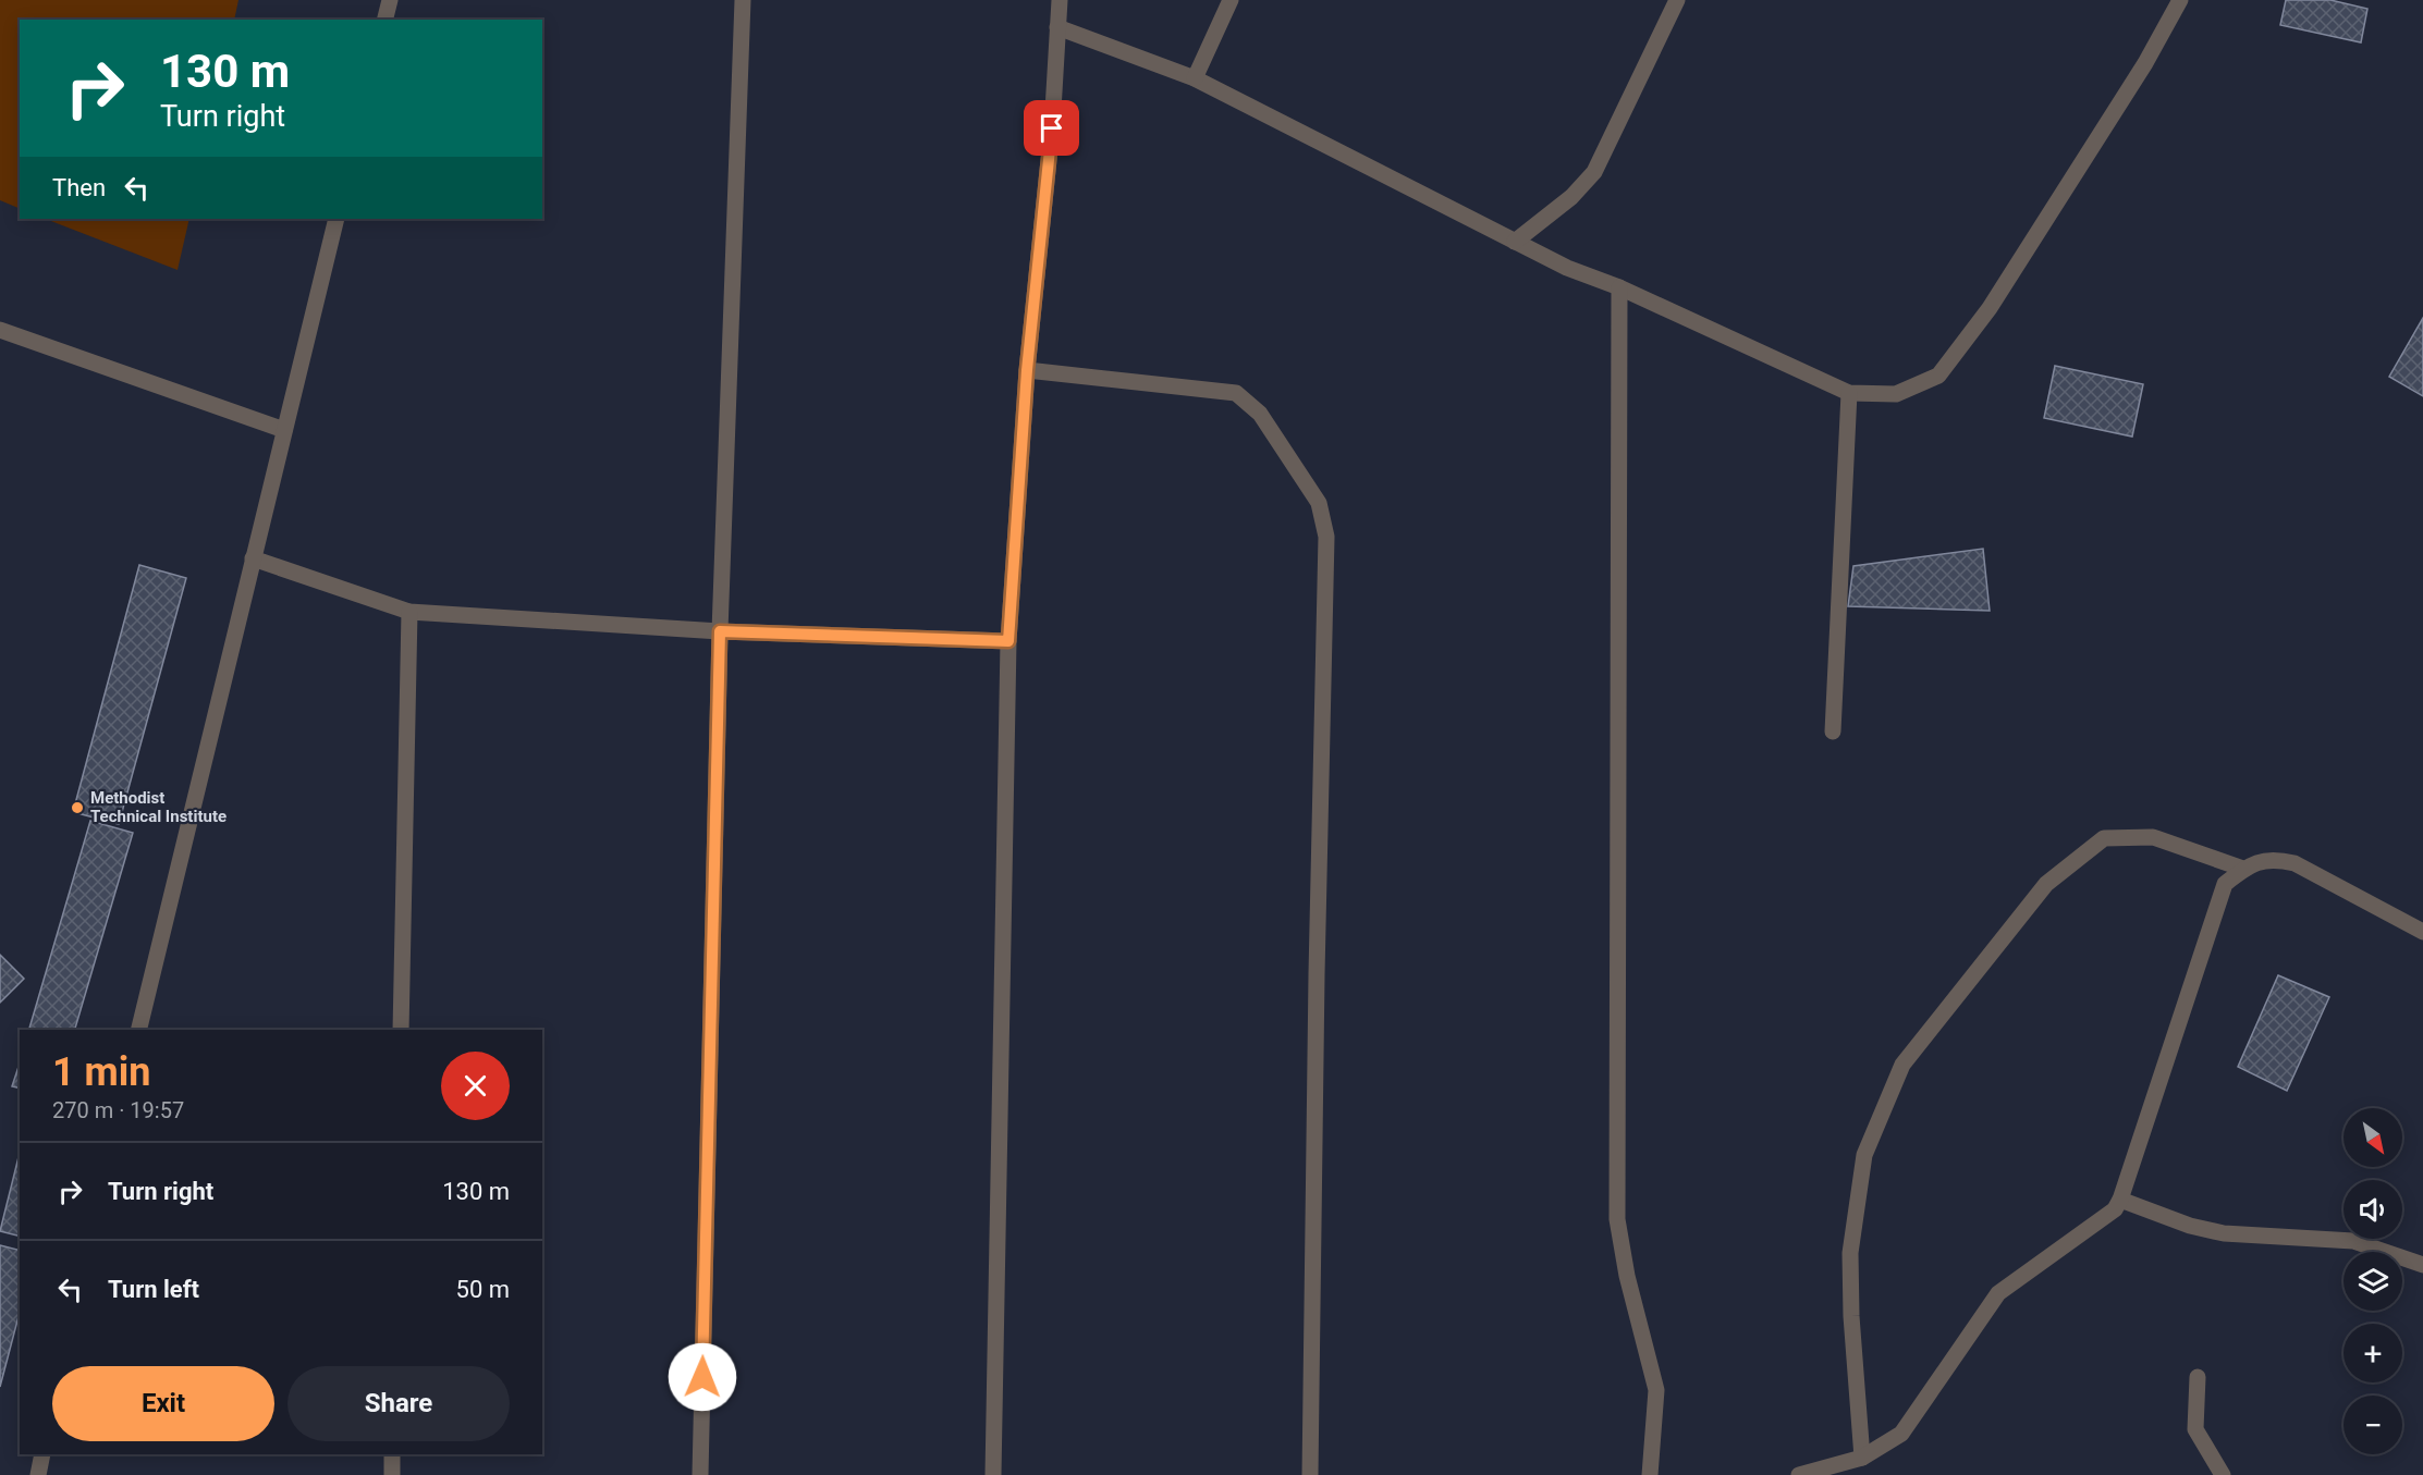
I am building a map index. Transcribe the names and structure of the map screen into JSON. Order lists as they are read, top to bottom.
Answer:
{
  "places": ["Methodist Technical Institute"],
  "north": "bottom right",
  "page": {
    "turn": ["130 m", "Turn right"],
    "then": "Then",
    "heading": ["1 min", "270 m · 19:57"],
    "map_buttons": ["+", "−"],
    "list": [
      {
        "name": "Turn right",
        "value": "130 m"
      },
      {
        "name": "Turn left",
        "value": "50 m"
      }
    ],
    "buttons": ["Exit", "Share"]
  }
}
